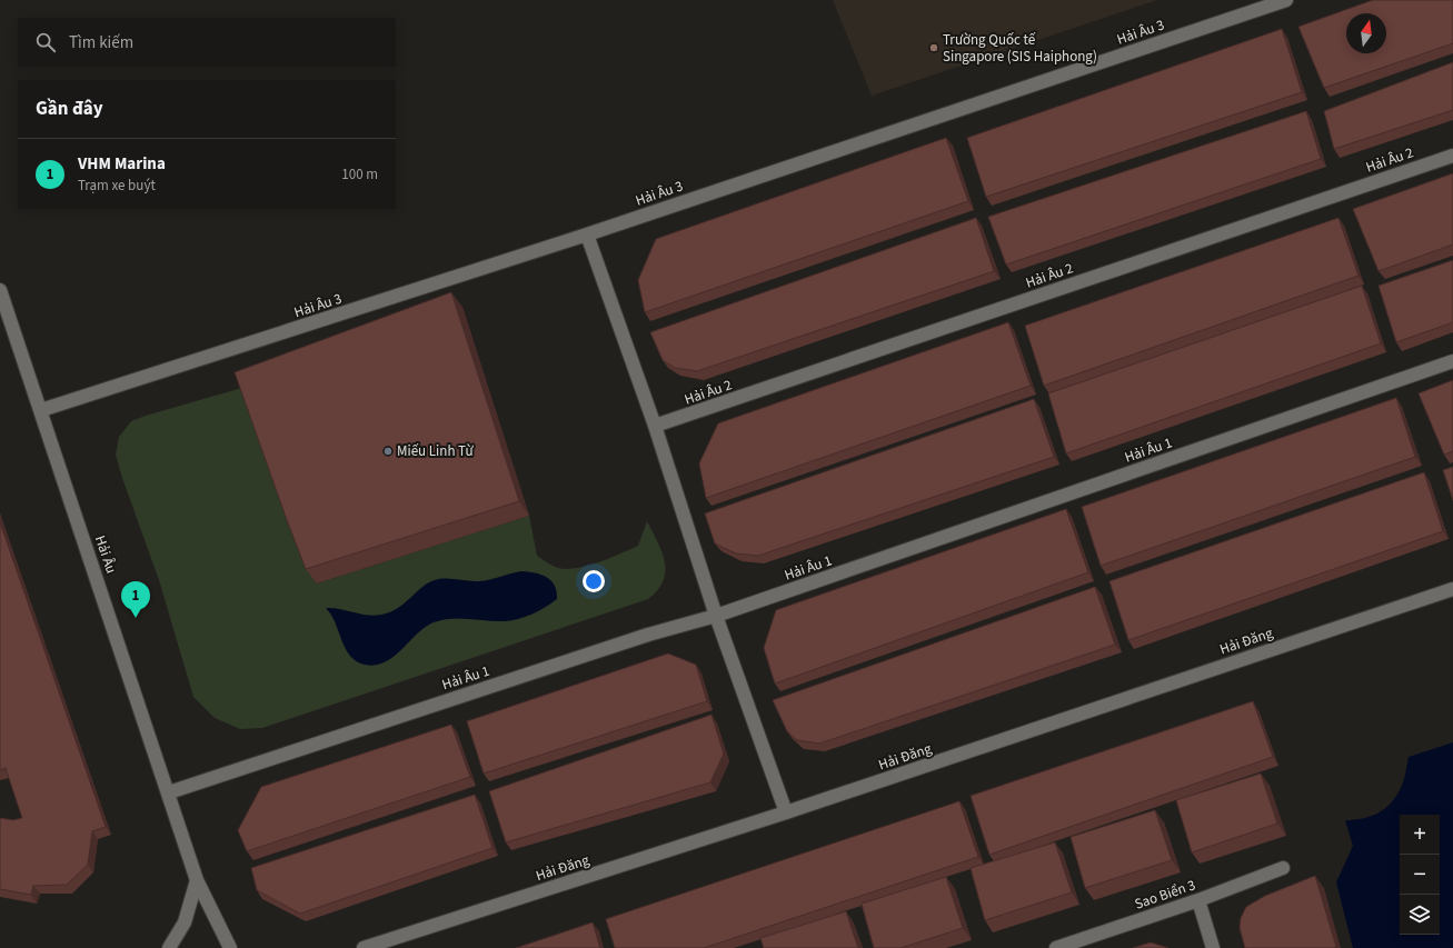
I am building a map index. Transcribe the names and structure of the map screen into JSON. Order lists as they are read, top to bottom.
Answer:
{
  "streets": {
    "lane": [
      "Hải Âu 3",
      "Hải Âu 2",
      "Hải Âu 1",
      "Hải Âu",
      "Hải Đăng",
      "Sao Biển 3"
    ]
  },
  "crossings": [
    ["Hải Âu 3", "Hải Âu"],
    ["Hải Âu 1", "Hải Âu"]
  ],
  "places": ["Trường Quốc tế Singapore (SIS Haiphong)", "Miếu Linh Từ"],
  "north": "top",
  "page": {
    "search": "Tìm kiếm",
    "heading": "Gần đây",
    "list": [
      {
        "mark": "1",
        "name": "VHM Marina",
        "note": "Trạm xe buýt",
        "value": "100 m"
      }
    ],
    "pins": "1",
    "map_buttons": ["+", "−"]
  }
}
